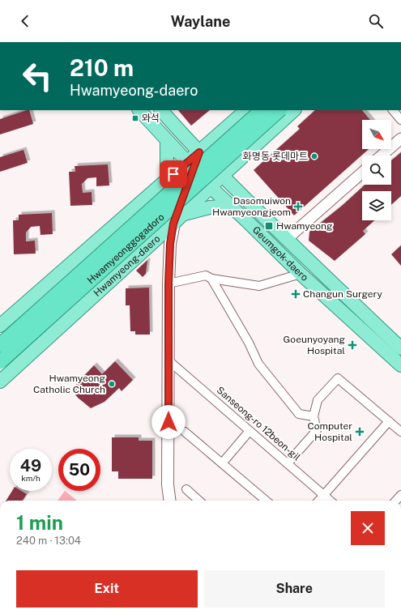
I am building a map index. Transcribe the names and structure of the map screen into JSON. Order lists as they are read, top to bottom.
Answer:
{
  "streets": {
    "highway": ["Hwamyeonggogadoro"],
    "main road": ["Geumgok-daero", "Hwamyeong-daero"],
    "street": ["Sanseong-ro 12beon-gil"]
  },
  "crossings": [
    ["Geumgok-daero", "Hwamyeong-daero"]
  ],
  "places": {
    "transit": ["와석", "Hwamyeong"],
    "other": ["화명동 롯데마트", "Hwamyeong Catholic Church"],
    "health": [
      "Dasomuiwon Hwamyeongjeom",
      "Changun Surgery",
      "Goeunyoyang Hospital",
      "Computer Hospital"
    ]
  },
  "north": "bottom right",
  "page": {
    "header": "Waylane",
    "turn": ["210 m", "Hwamyeong-daero"],
    "speed": "49 km/h",
    "limit": "50",
    "heading": ["1 min", "240 m · 13:04"],
    "buttons": ["Exit", "Share"]
  }
}
